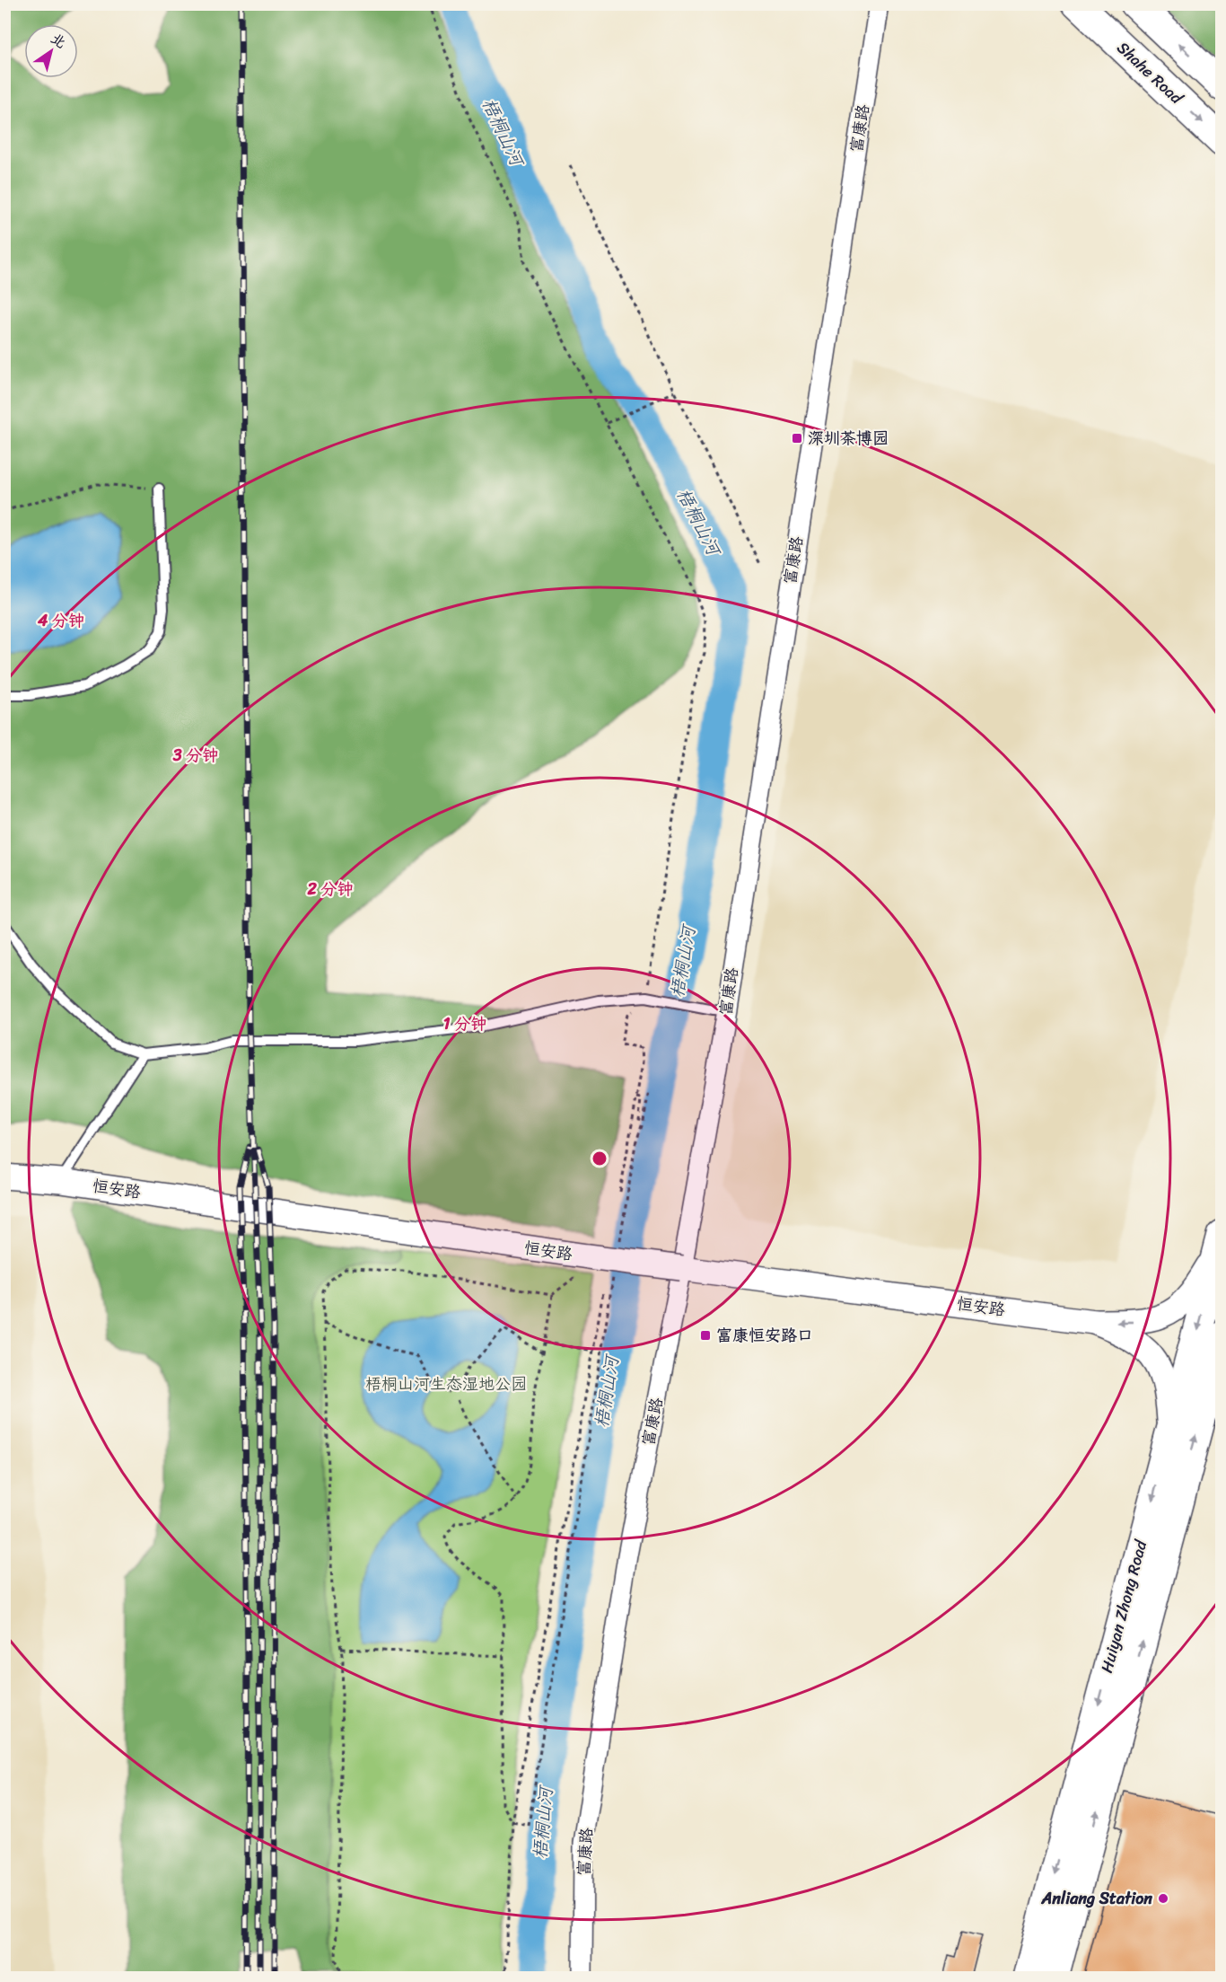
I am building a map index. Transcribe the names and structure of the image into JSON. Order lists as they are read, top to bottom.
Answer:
{
  "streets": {
    "main road": ["Shahe Road", "Huiyan Zhong Road"],
    "street": ["富康路", "恒安路"]
  },
  "crossings": [
    ["富康路", "恒安路"]
  ],
  "water": ["梧桐山河"],
  "parks": ["梧桐山河生态湿地公园"],
  "places": {
    "transit": ["深圳茶博园", "富康恒安路口"],
    "other": ["Anliang Station"]
  },
  "north": "top right",
  "rings": [
    "4 分钟",
    "3 分钟",
    "2 分钟",
    "1 分钟"
  ]
}
